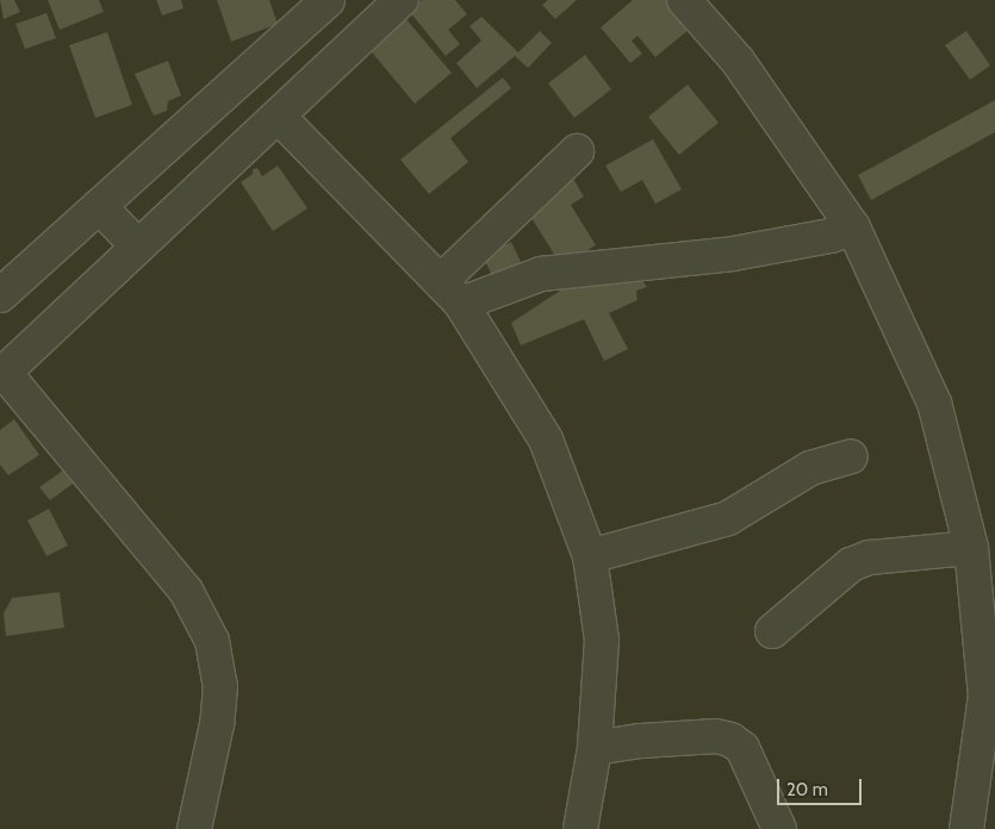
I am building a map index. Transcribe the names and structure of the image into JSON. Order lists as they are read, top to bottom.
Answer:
{
  "scale_bar": "20 m"
}
